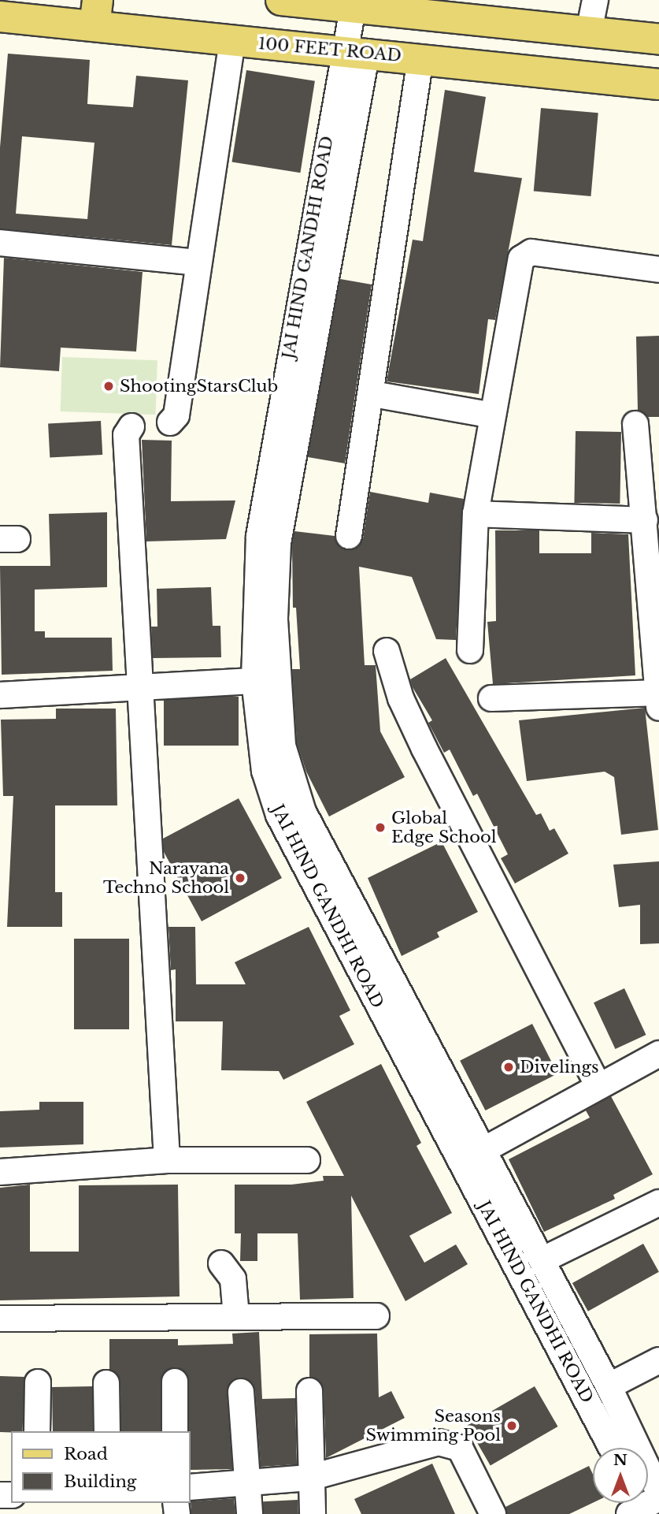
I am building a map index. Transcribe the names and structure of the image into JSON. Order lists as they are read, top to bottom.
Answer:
{
  "streets": {
    "main road": ["100 FEET ROAD"],
    "street": ["JAI HIND GANDHI ROAD"]
  },
  "crossings": [
    ["100 FEET ROAD", "JAI HIND GANDHI ROAD"]
  ],
  "places": [
    "ShootingStarsClub",
    "Global Edge School",
    "Narayana Techno School",
    "Divelings",
    "Seasons Swimming Pool"
  ],
  "legend": ["Road", "Building"],
  "north": "top"
}
